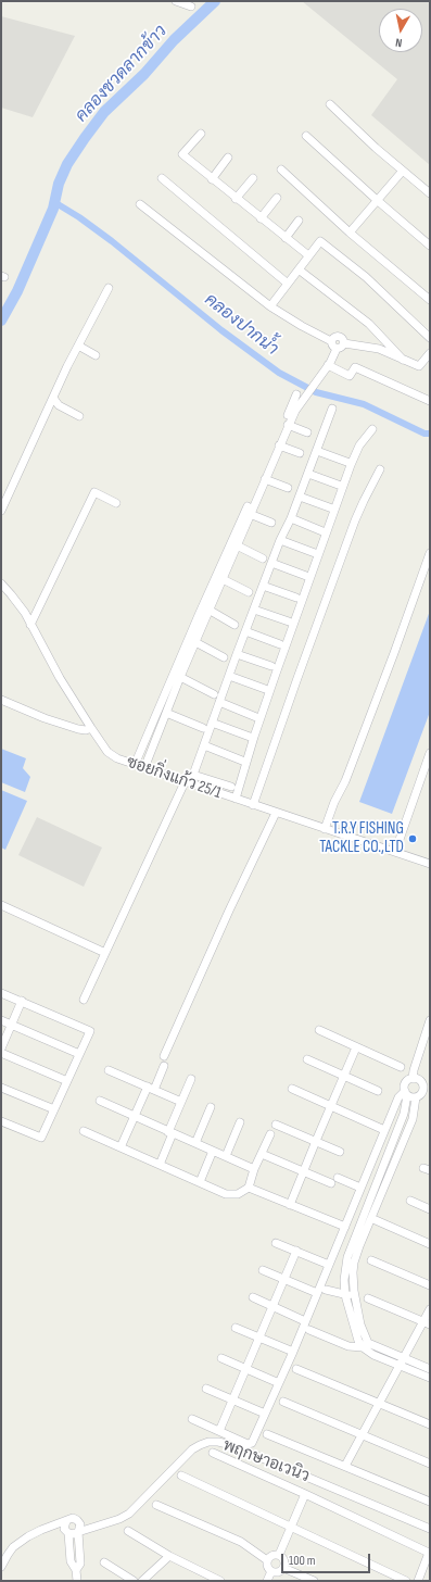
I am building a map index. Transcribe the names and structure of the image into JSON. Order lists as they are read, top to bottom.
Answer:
{
  "streets": {
    "street": ["ซอยกิ่งแก้ว 25/1", "พฤกษาอเวนิว"]
  },
  "water": ["คลองชวดลากข้าว", "คลองปากน้ำ"],
  "places": ["T.R.Y FISHING TACKLE CO.,LTD"],
  "scale_bar": "100 m",
  "north": "bottom"
}
